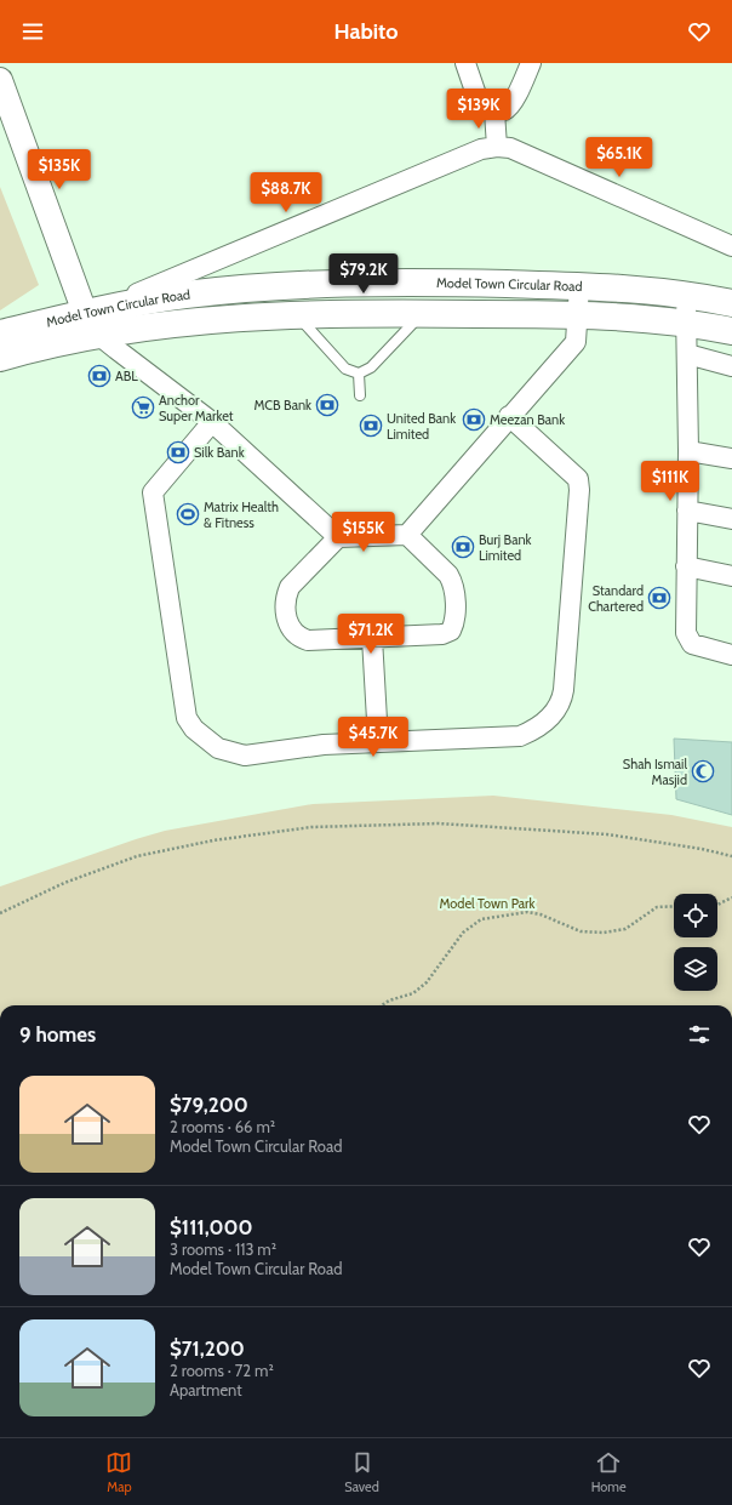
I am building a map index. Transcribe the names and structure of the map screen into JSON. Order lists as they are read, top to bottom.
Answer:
{
  "streets": {
    "main road": ["Model Town Circular Road"]
  },
  "parks": ["Model Town Park"],
  "places": {
    "bank": [
      "ABL",
      "MCB Bank",
      "Meezan Bank",
      "United Bank Limited",
      "Silk Bank",
      "Burj Bank Limited",
      "Standard Chartered"
    ],
    "supermarket": ["Anchor Super Market"],
    "sports": ["Matrix Health & Fitness"],
    "mosque": ["Shah Ismail Masjid"]
  },
  "page": {
    "header": "Habito",
    "price": [
      "$139K",
      "$65.1K",
      "$135K",
      "$88.7K",
      "$79.2K",
      "$111K",
      "$155K",
      "$71.2K",
      "$45.7K"
    ],
    "heading": "9 homes",
    "list": [
      {
        "name": "$79,200",
        "note": "2 rooms · 66 m² · Model Town Circular Road"
      },
      {
        "name": "$111,000",
        "note": "3 rooms · 113 m² · Model Town Circular Road"
      },
      {
        "name": "$71,200",
        "note": "2 rooms · 72 m² · Apartment"
      }
    ],
    "tabs": ["Map", "Saved", "Home"]
  }
}
